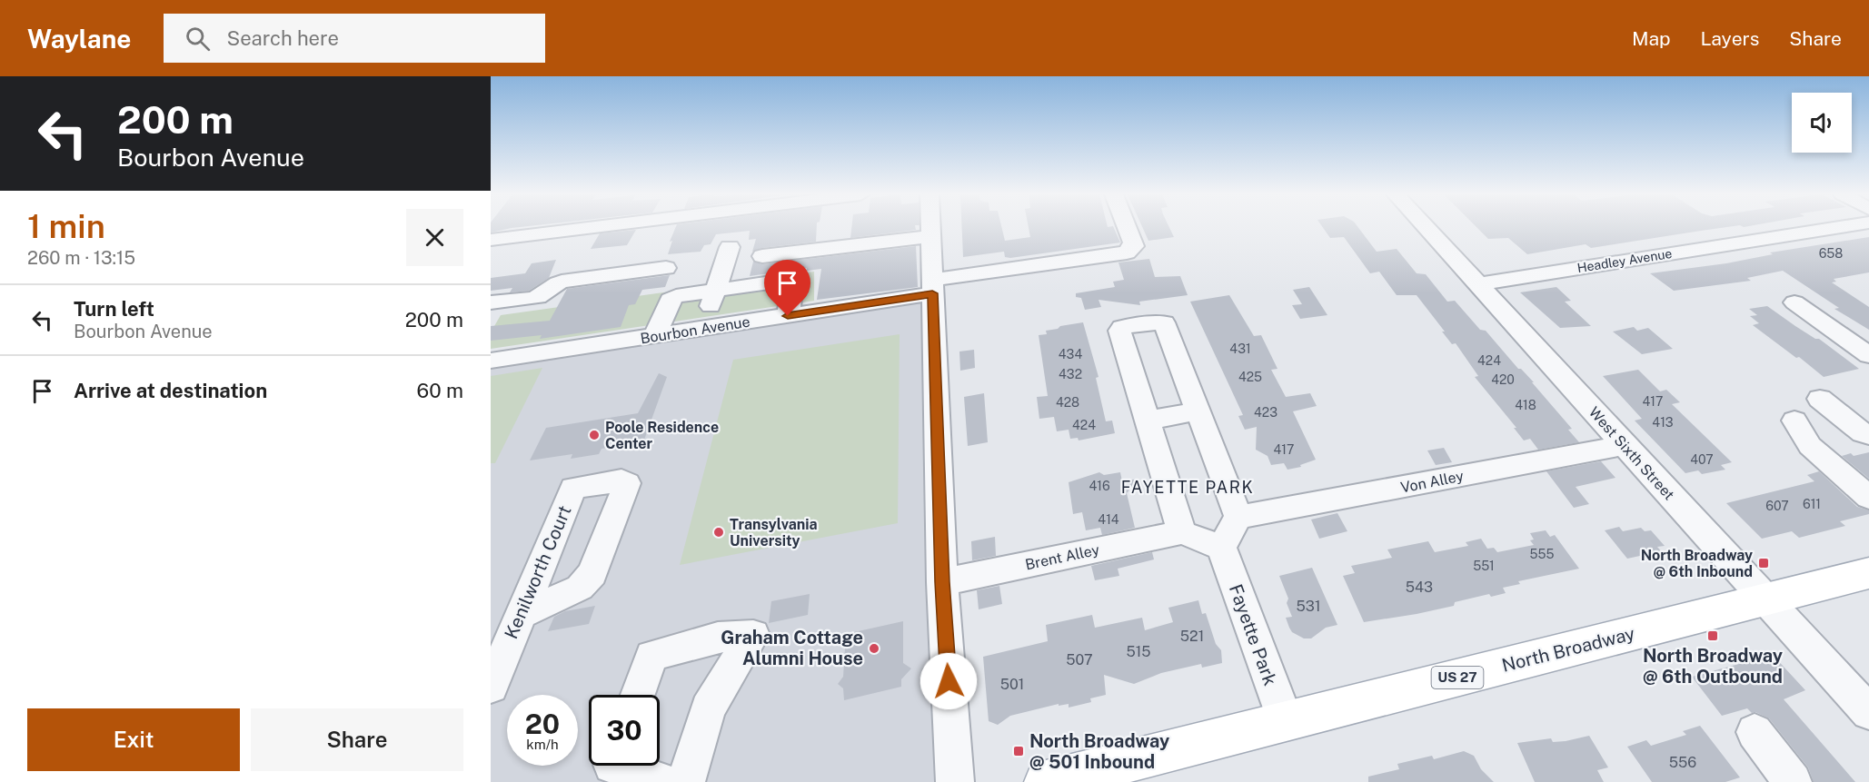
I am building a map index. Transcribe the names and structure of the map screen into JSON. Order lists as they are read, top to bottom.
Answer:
{
  "streets": {
    "main road": ["North Broadway", "US 27"],
    "street": [
      "Headley Avenue",
      "Bourbon Avenue",
      "West Sixth Street",
      "Von Alley",
      "Brent Alley",
      "Kenilworth Court",
      "Fayette Park"
    ]
  },
  "crossings": [
    ["Headley Avenue", "West Sixth Street"],
    ["West Sixth Street", "Von Alley"],
    ["West Sixth Street", "North Broadway"],
    ["Fayette Park", "North Broadway"]
  ],
  "districts": ["FAYETTE PARK"],
  "places": {
    "other": ["Poole Residence Center", "Transylvania University", "Graham Cottage Alumni House"],
    "transit": ["North Broadway @ 6th Inbound", "North Broadway @ 6th Outbound", "North Broadway @ 501 Inbound"]
  },
  "house_numbers": [
    "658",
    "431",
    "434",
    "424",
    "432",
    "425",
    "420",
    "417",
    "428",
    "418",
    "423",
    "413",
    "424",
    "417",
    "407",
    "416",
    "611",
    "607",
    "414",
    "555",
    "551",
    "543",
    "531",
    "521",
    "515",
    "507",
    "501",
    "556"
  ],
  "page": {
    "header": "Waylane",
    "search": "Search here",
    "nav": ["Map", "Layers", "Share"],
    "turn": ["200 m", "Bourbon Avenue"],
    "heading": ["1 min", "260 m · 13:15"],
    "list": [
      {
        "name": "Turn left",
        "note": "Bourbon Avenue",
        "value": "200 m"
      },
      {
        "name": "Arrive at destination",
        "value": "60 m"
      }
    ],
    "speed": "20 km/h",
    "limit": "30",
    "buttons": ["Exit", "Share"]
  }
}
